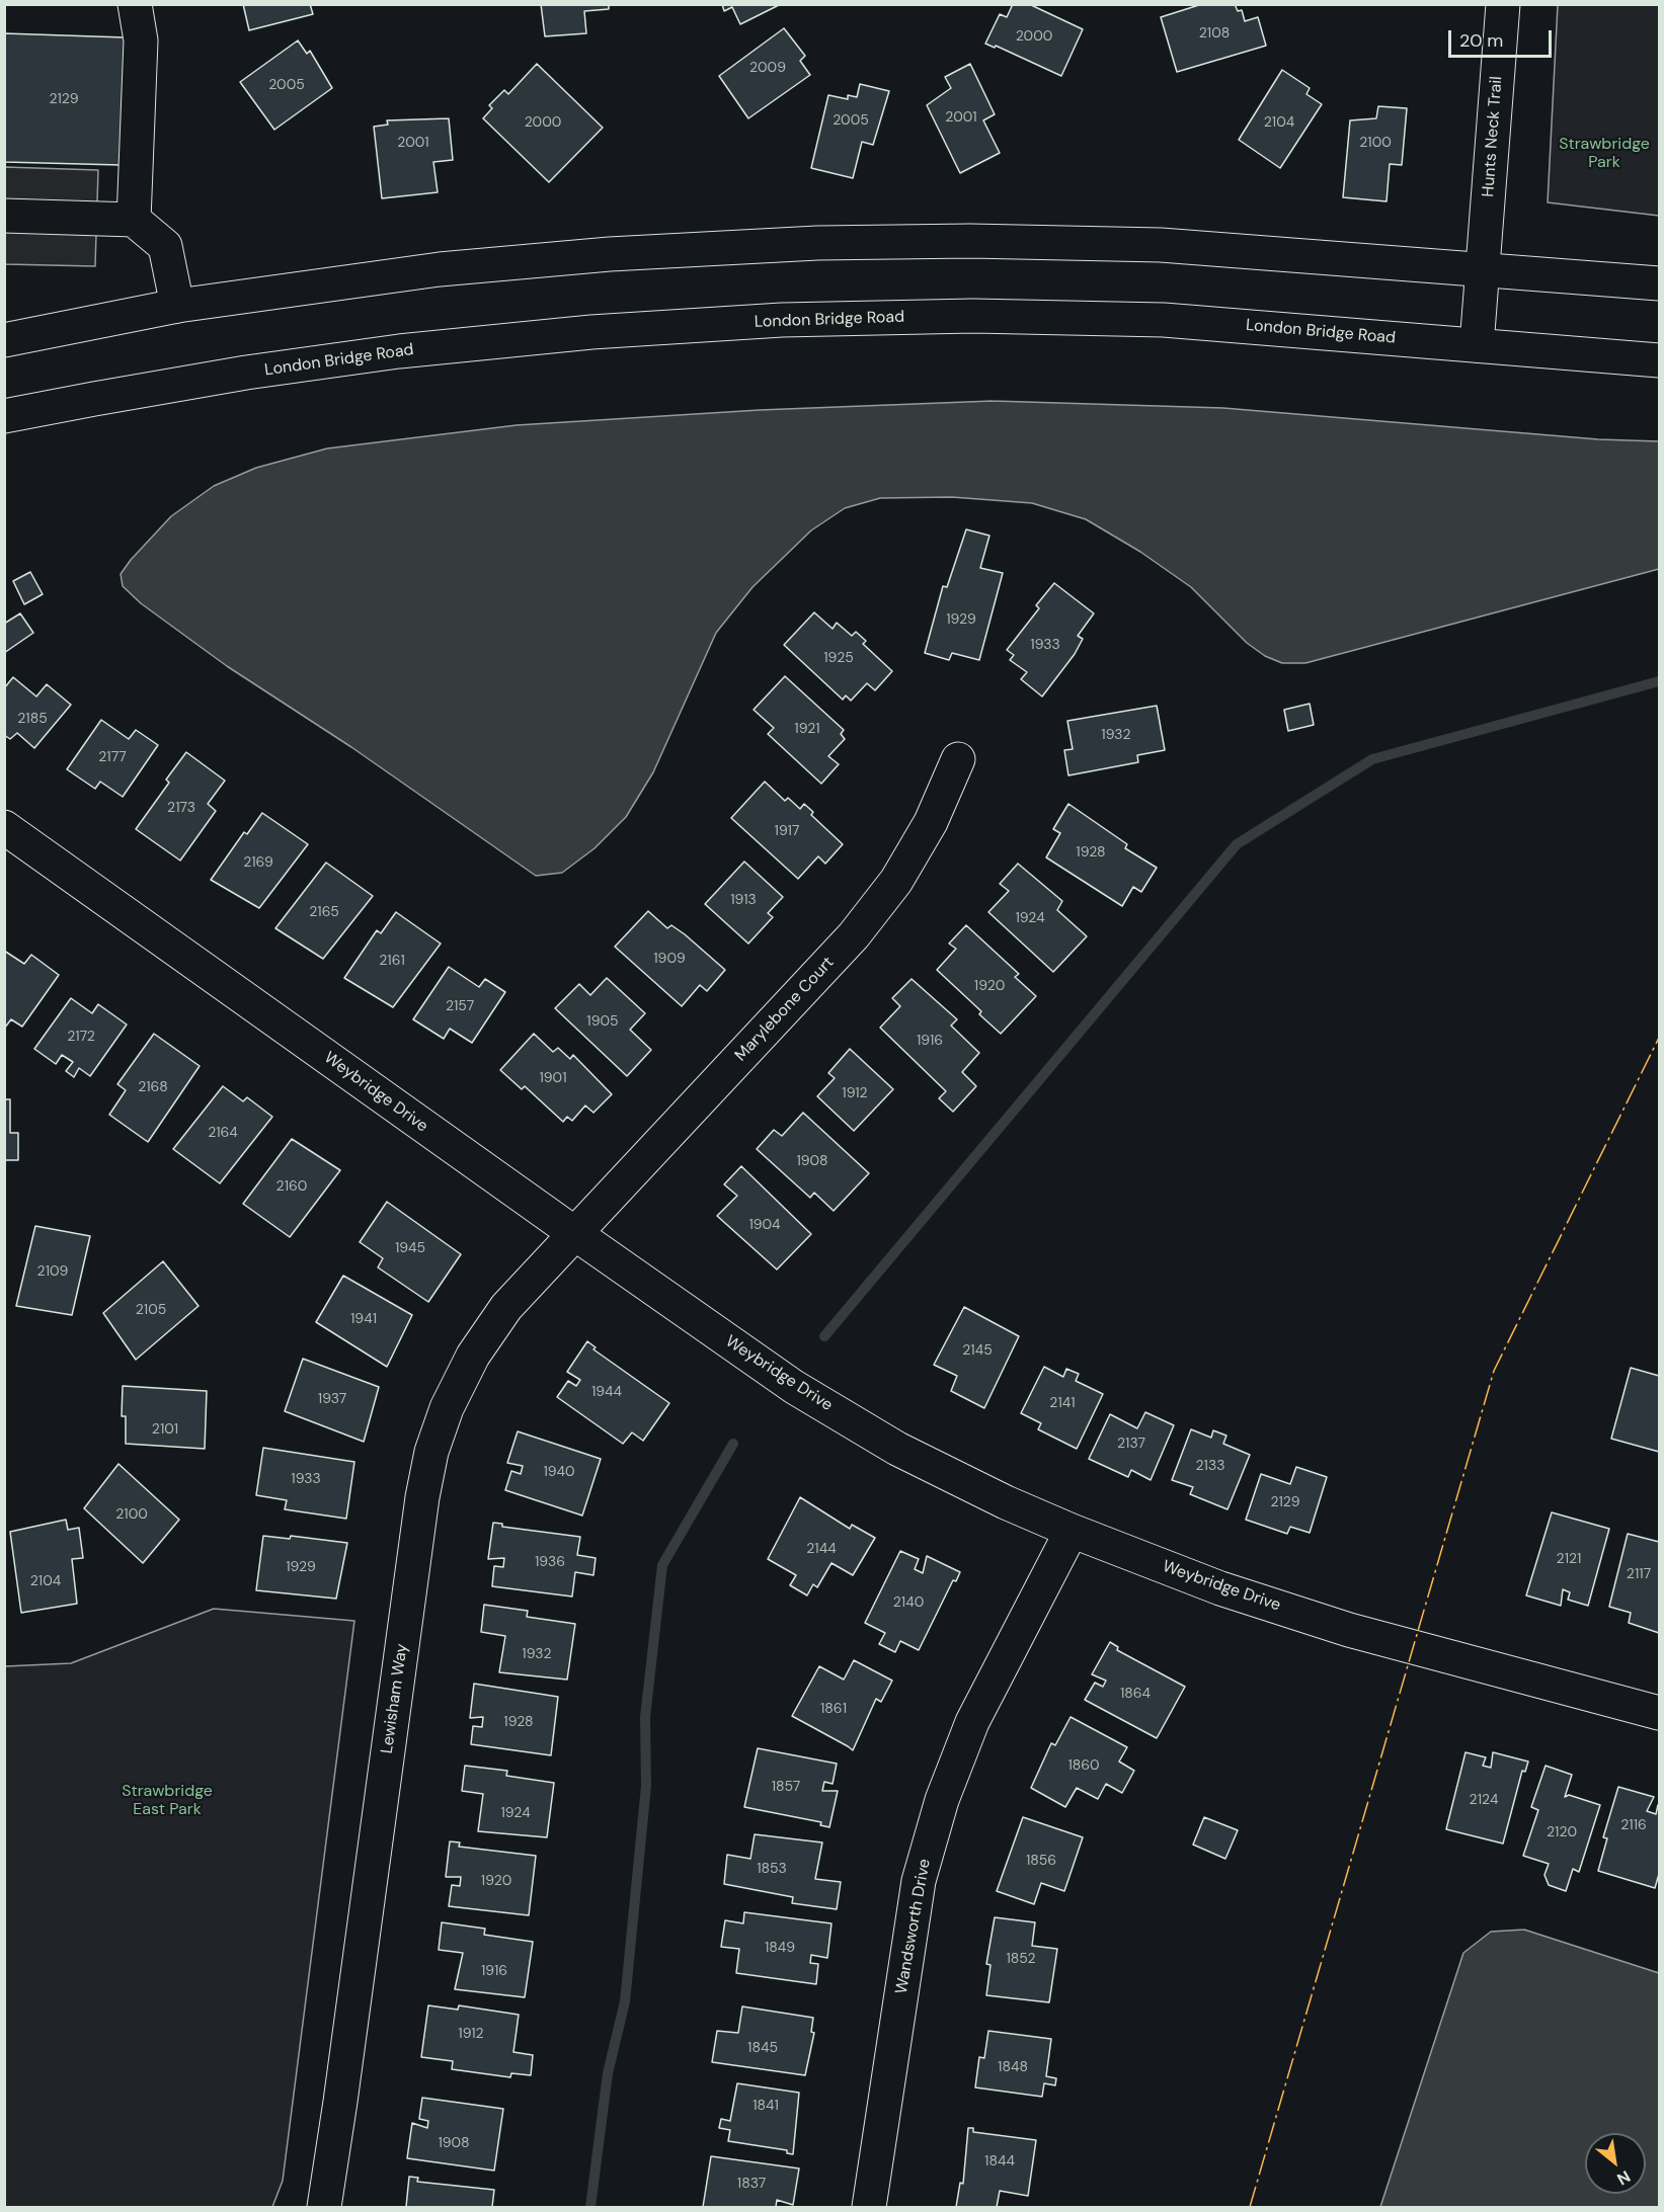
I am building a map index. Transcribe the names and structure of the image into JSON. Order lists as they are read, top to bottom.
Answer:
{
  "streets": {
    "street": [
      "Hunts Neck Trail",
      "London Bridge Road",
      "Marylebone Court",
      "Weybridge Drive",
      "Lewisham Way",
      "Wandsworth Drive"
    ]
  },
  "crossings": [
    ["Hunts Neck Trail", "London Bridge Road"],
    ["Marylebone Court", "Weybridge Drive"],
    ["Marylebone Court", "Lewisham Way"],
    ["Weybridge Drive", "Lewisham Way"],
    ["Weybridge Drive", "Wandsworth Drive"]
  ],
  "parks": ["Strawbridge Park", "Strawbridge East Park"],
  "house_numbers": [
    "2108",
    "2000",
    "2009",
    "2005",
    "2129",
    "2001",
    "2005",
    "2000",
    "2104",
    "2001",
    "2100",
    "1929",
    "1933",
    "1925",
    "2185",
    "1921",
    "1932",
    "2177",
    "2173",
    "1917",
    "1928",
    "2169",
    "1913",
    "2165",
    "1924",
    "1909",
    "2161",
    "1920",
    "2157",
    "1905",
    "2172",
    "1916",
    "1901",
    "2168",
    "1912",
    "2164",
    "1908",
    "2160",
    "1904",
    "1945",
    "2109",
    "2105",
    "1941",
    "2145",
    "1944",
    "1937",
    "2141",
    "2101",
    "2137",
    "2133",
    "1940",
    "1933",
    "2129",
    "2100",
    "2144",
    "2121",
    "1936",
    "1929",
    "2117",
    "2104",
    "2140",
    "1932",
    "1864",
    "1861",
    "1928",
    "1860",
    "1857",
    "2124",
    "1924",
    "2116",
    "2120",
    "1856",
    "1853",
    "1920",
    "1849",
    "1852",
    "1916",
    "1912",
    "1845",
    "1848",
    "1841",
    "1908",
    "1844",
    "1837"
  ],
  "scale_bar": "20 m",
  "north": "bottom right"
}
